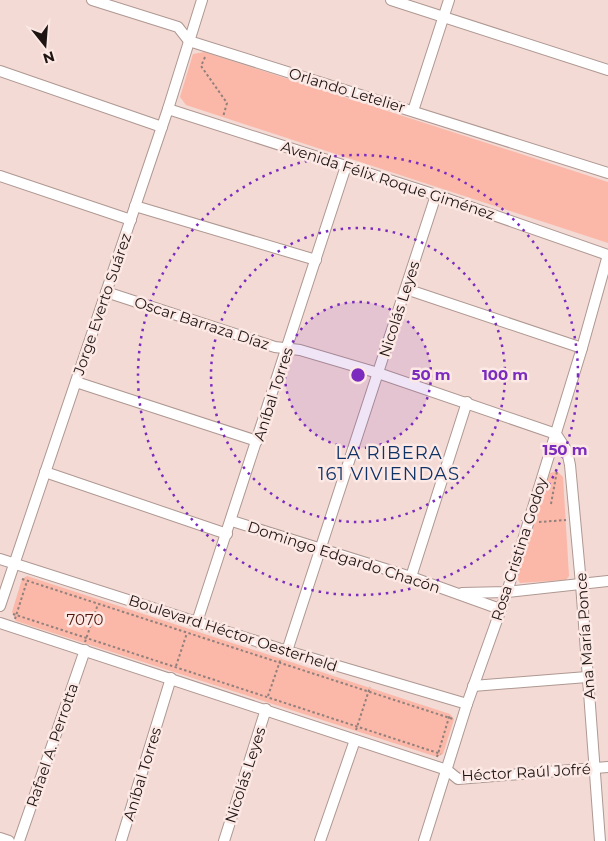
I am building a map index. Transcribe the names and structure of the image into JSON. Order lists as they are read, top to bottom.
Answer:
{
  "streets": {
    "street": [
      "Orlando Letelier",
      "Avenida Félix Roque Giménez",
      "Jorge Everto Suárez",
      "Nicolás Leyes",
      "Oscar Barraza Díaz",
      "Aníbal Torres",
      "Rosa Cristina Godoy",
      "Domingo Edgardo Chacón",
      "Boulevard Héctor Oesterheld",
      "Ana María Ponce",
      "Rafael A. Perrotta",
      "Héctor Raúl Jofré"
    ]
  },
  "crossings": [
    ["Orlando Letelier", "Jorge Everto Suárez"],
    ["Avenida Félix Roque Giménez", "Jorge Everto Suárez"],
    ["Avenida Félix Roque Giménez", "Nicolás Leyes"],
    ["Avenida Félix Roque Giménez", "Aníbal Torres"],
    ["Avenida Félix Roque Giménez", "Rosa Cristina Godoy"],
    ["Jorge Everto Suárez", "Oscar Barraza Díaz"],
    ["Jorge Everto Suárez", "Domingo Edgardo Chacón"],
    ["Jorge Everto Suárez", "Boulevard Héctor Oesterheld"],
    ["Nicolás Leyes", "Oscar Barraza Díaz"],
    ["Nicolás Leyes", "Domingo Edgardo Chacón"],
    ["Nicolás Leyes", "Boulevard Héctor Oesterheld"],
    ["Oscar Barraza Díaz", "Aníbal Torres"],
    ["Oscar Barraza Díaz", "Rosa Cristina Godoy"],
    ["Oscar Barraza Díaz", "Ana María Ponce"],
    ["Aníbal Torres", "Domingo Edgardo Chacón"],
    ["Aníbal Torres", "Boulevard Héctor Oesterheld"],
    ["Rosa Cristina Godoy", "Domingo Edgardo Chacón"],
    ["Rosa Cristina Godoy", "Boulevard Héctor Oesterheld"],
    ["Rosa Cristina Godoy", "Ana María Ponce"],
    ["Rosa Cristina Godoy", "Héctor Raúl Jofré"],
    ["Domingo Edgardo Chacón", "Ana María Ponce"],
    ["Ana María Ponce", "Héctor Raúl Jofré"]
  ],
  "districts": ["LA RIBERA 161 VIVIENDAS"],
  "parks": ["7070"],
  "north": "bottom",
  "rings": ["50 m", "100 m", "150 m"]
}
